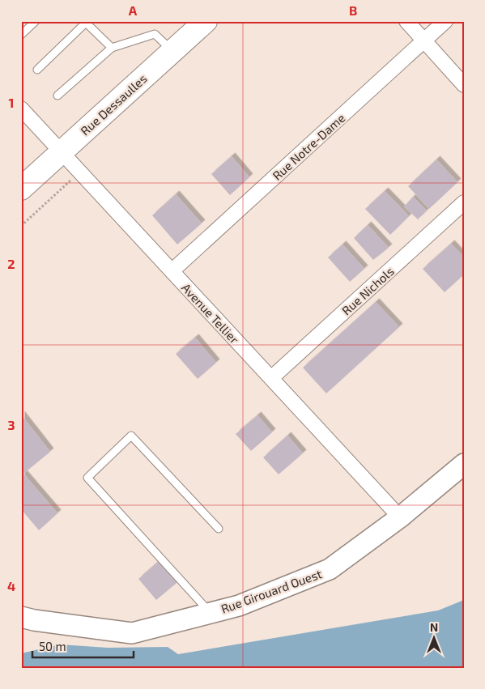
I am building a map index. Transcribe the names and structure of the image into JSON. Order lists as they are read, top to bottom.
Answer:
{
  "streets": {
    "main road": ["Rue Dessaulles"],
    "street": [
      "Rue Notre-Dame",
      "Rue Nichols",
      "Avenue Tellier",
      "Rue Girouard Ouest"
    ]
  },
  "crossings": [
    ["Rue Dessaulles", "Avenue Tellier"],
    ["Rue Notre-Dame", "Avenue Tellier"],
    ["Rue Nichols", "Avenue Tellier"],
    ["Avenue Tellier", "Rue Girouard Ouest"]
  ],
  "scale_bar": "50 m",
  "north": "top",
  "grid": {
    "columns": ["A", "B"],
    "rows": [
      "1",
      "2",
      "3",
      "4"
    ]
  }
}
